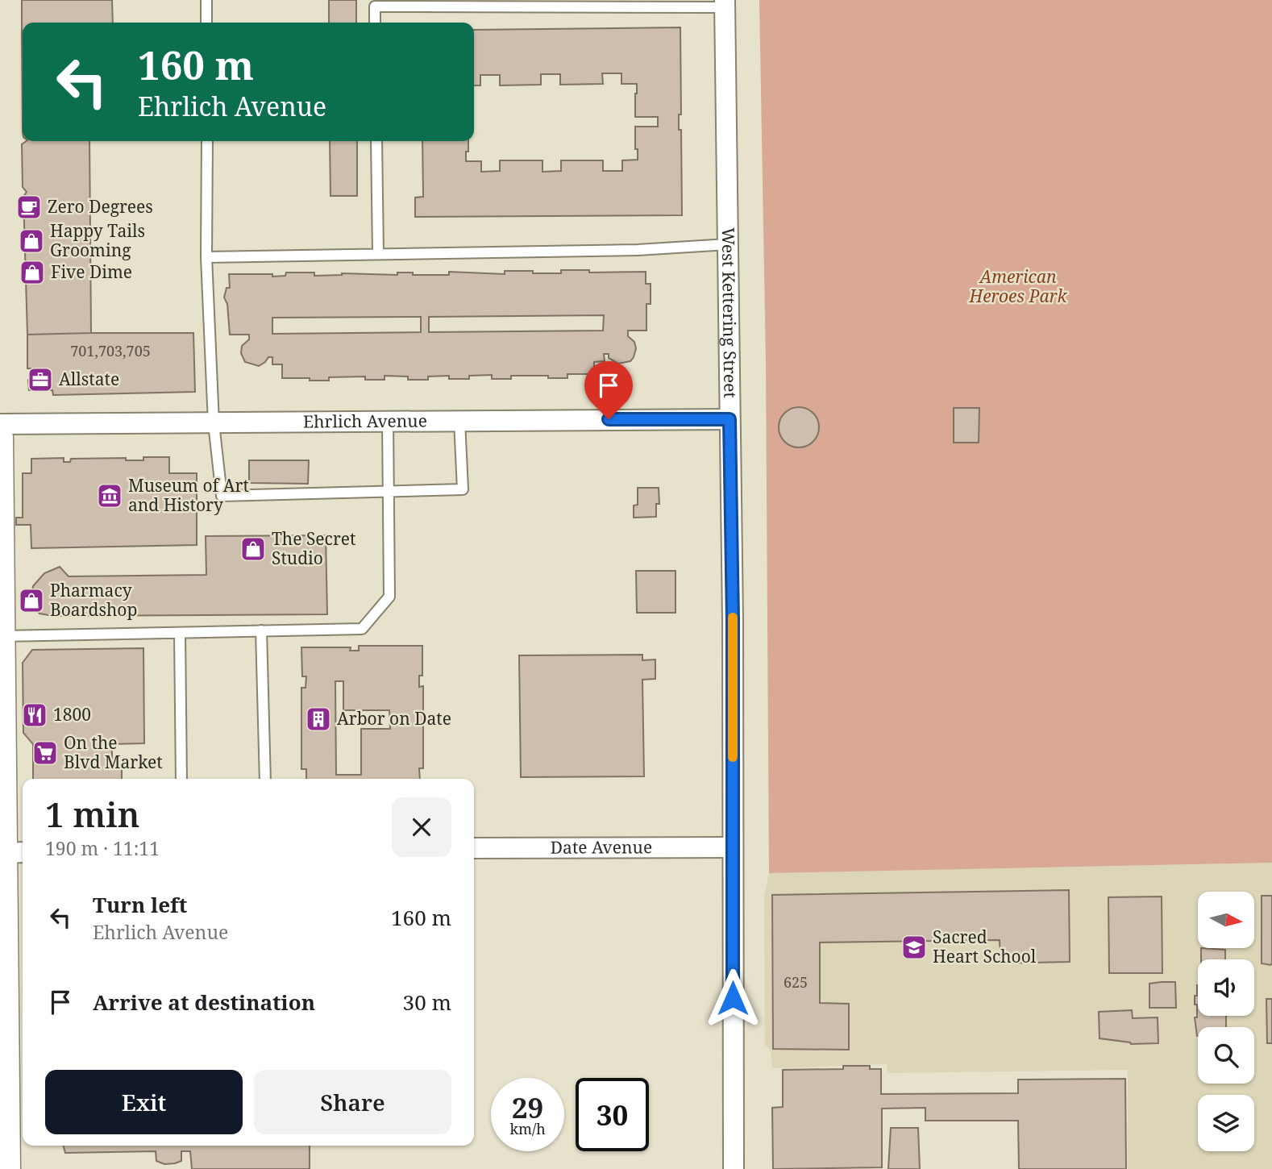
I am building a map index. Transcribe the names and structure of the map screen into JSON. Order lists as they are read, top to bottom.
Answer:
{
  "streets": {
    "street": ["West Kettering Street", "Ehrlich Avenue", "Date Avenue"]
  },
  "crossings": [
    ["West Kettering Street", "Ehrlich Avenue"],
    ["West Kettering Street", "Date Avenue"]
  ],
  "parks": ["American Heroes Park"],
  "places": {
    "cafe": ["Zero Degrees"],
    "shop": [
      "Happy Tails Grooming",
      "Five Dime",
      "The Secret Studio",
      "Pharmacy Boardshop"
    ],
    "office": ["Allstate"],
    "museum": ["Museum of Art and History"],
    "restaurant": ["1800"],
    "building": ["Arbor on Date"],
    "supermarket": ["On the Blvd Market"],
    "school or university": ["Sacred Heart School"]
  },
  "house_numbers": ["701,703,705", "625"],
  "north": "right",
  "page": {
    "turn": ["160 m", "Ehrlich Avenue"],
    "heading": ["1 min", "190 m · 11:11"],
    "list": [
      {
        "name": "Turn left",
        "note": "Ehrlich Avenue",
        "value": "160 m"
      },
      {
        "name": "Arrive at destination",
        "value": "30 m"
      }
    ],
    "buttons": ["Exit", "Share"],
    "speed": "29 km/h",
    "limit": "30"
  }
}
